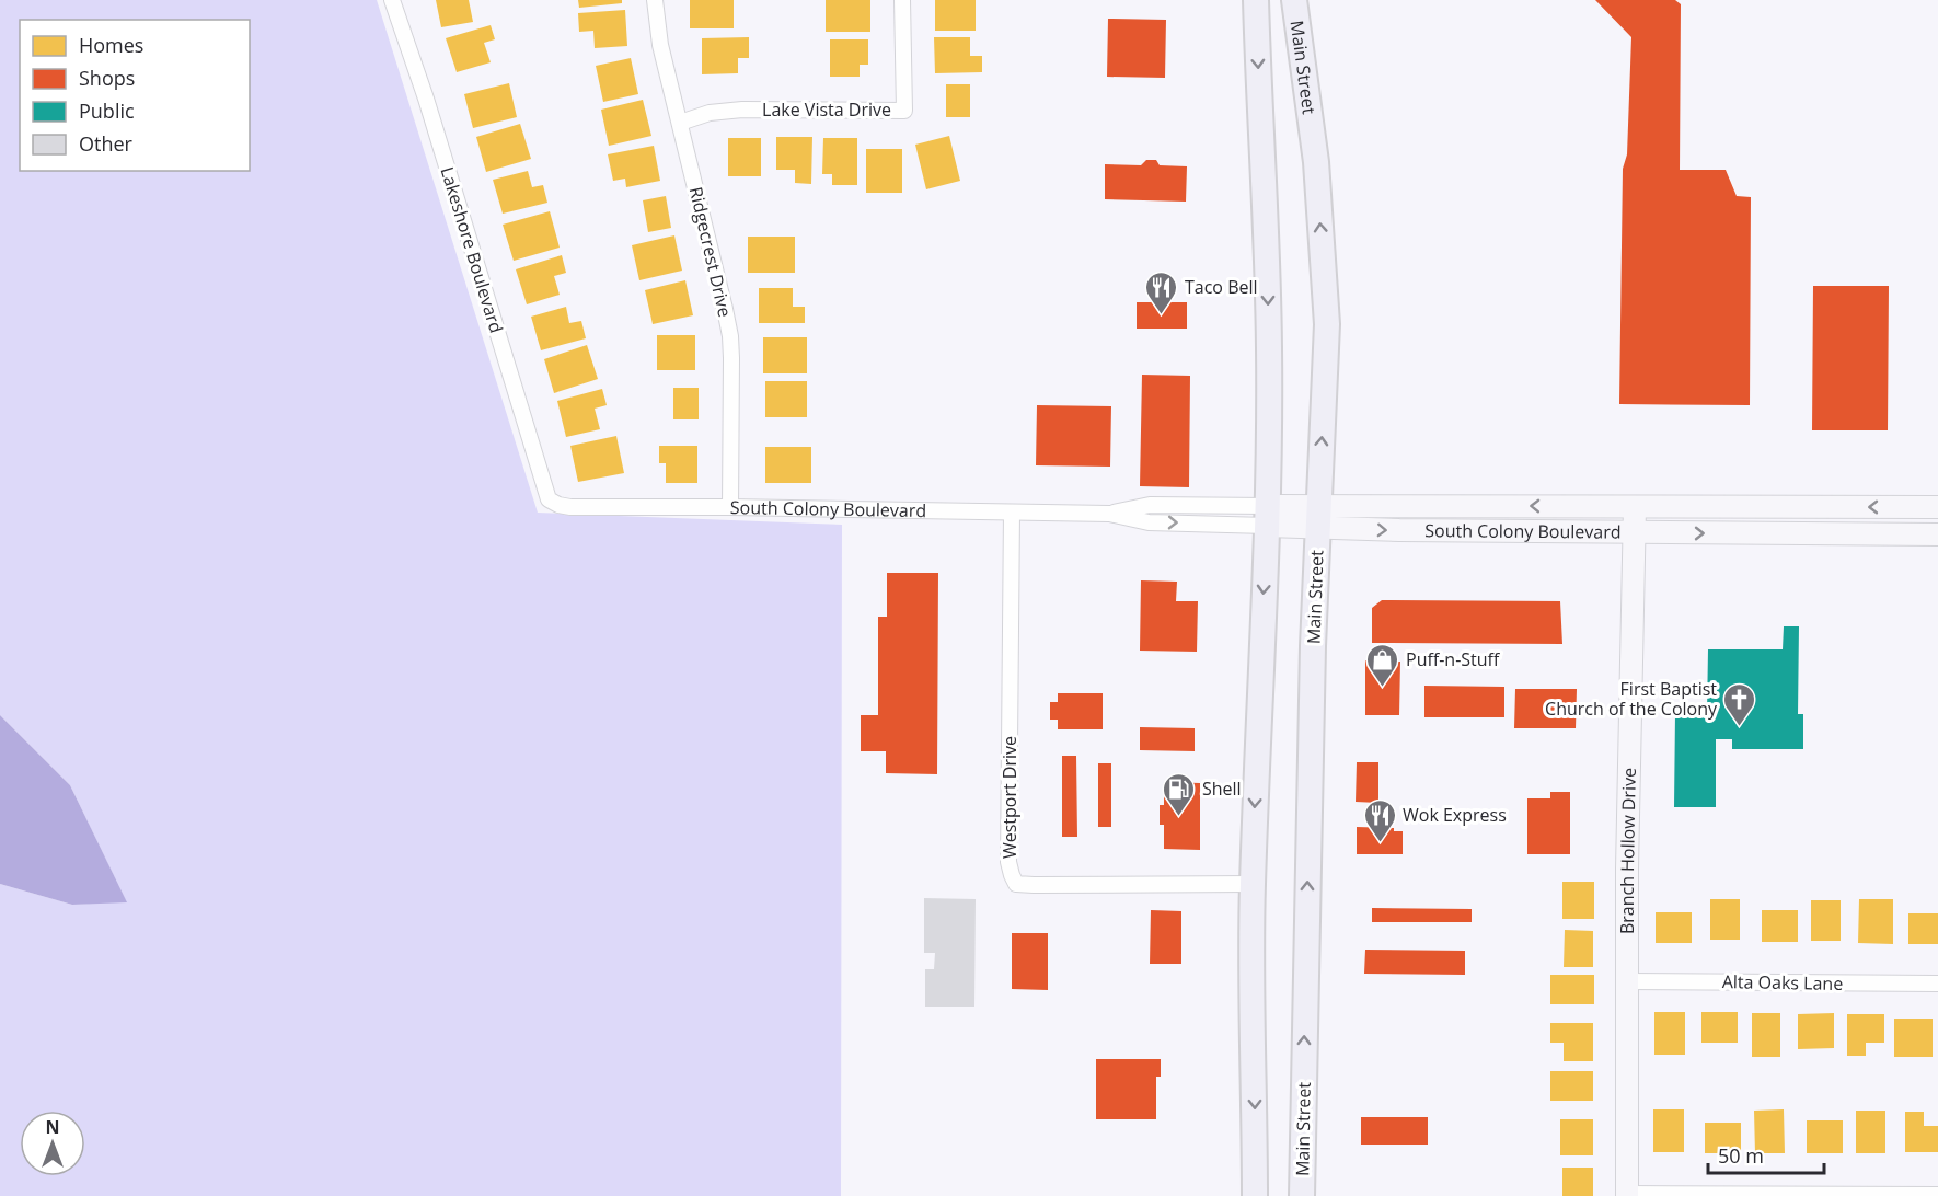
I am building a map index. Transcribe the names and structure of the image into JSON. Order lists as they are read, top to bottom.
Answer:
{
  "streets": {
    "main road": ["Main Street", "South Colony Boulevard", "Branch Hollow Drive"],
    "street": [
      "Lake Vista Drive",
      "Lakeshore Boulevard",
      "Ridgecrest Drive",
      "Westport Drive",
      "Alta Oaks Lane"
    ]
  },
  "crossings": [
    ["Main Street", "South Colony Boulevard"],
    ["Lake Vista Drive", "Ridgecrest Drive"],
    ["Lakeshore Boulevard", "South Colony Boulevard"],
    ["Ridgecrest Drive", "South Colony Boulevard"],
    ["South Colony Boulevard", "Westport Drive"],
    ["South Colony Boulevard", "Branch Hollow Drive"],
    ["Branch Hollow Drive", "Alta Oaks Lane"]
  ],
  "places": {
    "restaurant": ["Taco Bell", "Wok Express"],
    "shop": ["Puff-n-Stuff"],
    "church": ["First Baptist Church of the Colony"],
    "fuel station": ["Shell"]
  },
  "legend": [
    "Homes",
    "Shops",
    "Public",
    "Other"
  ],
  "scale_bar": "50 m",
  "north": "top"
}
